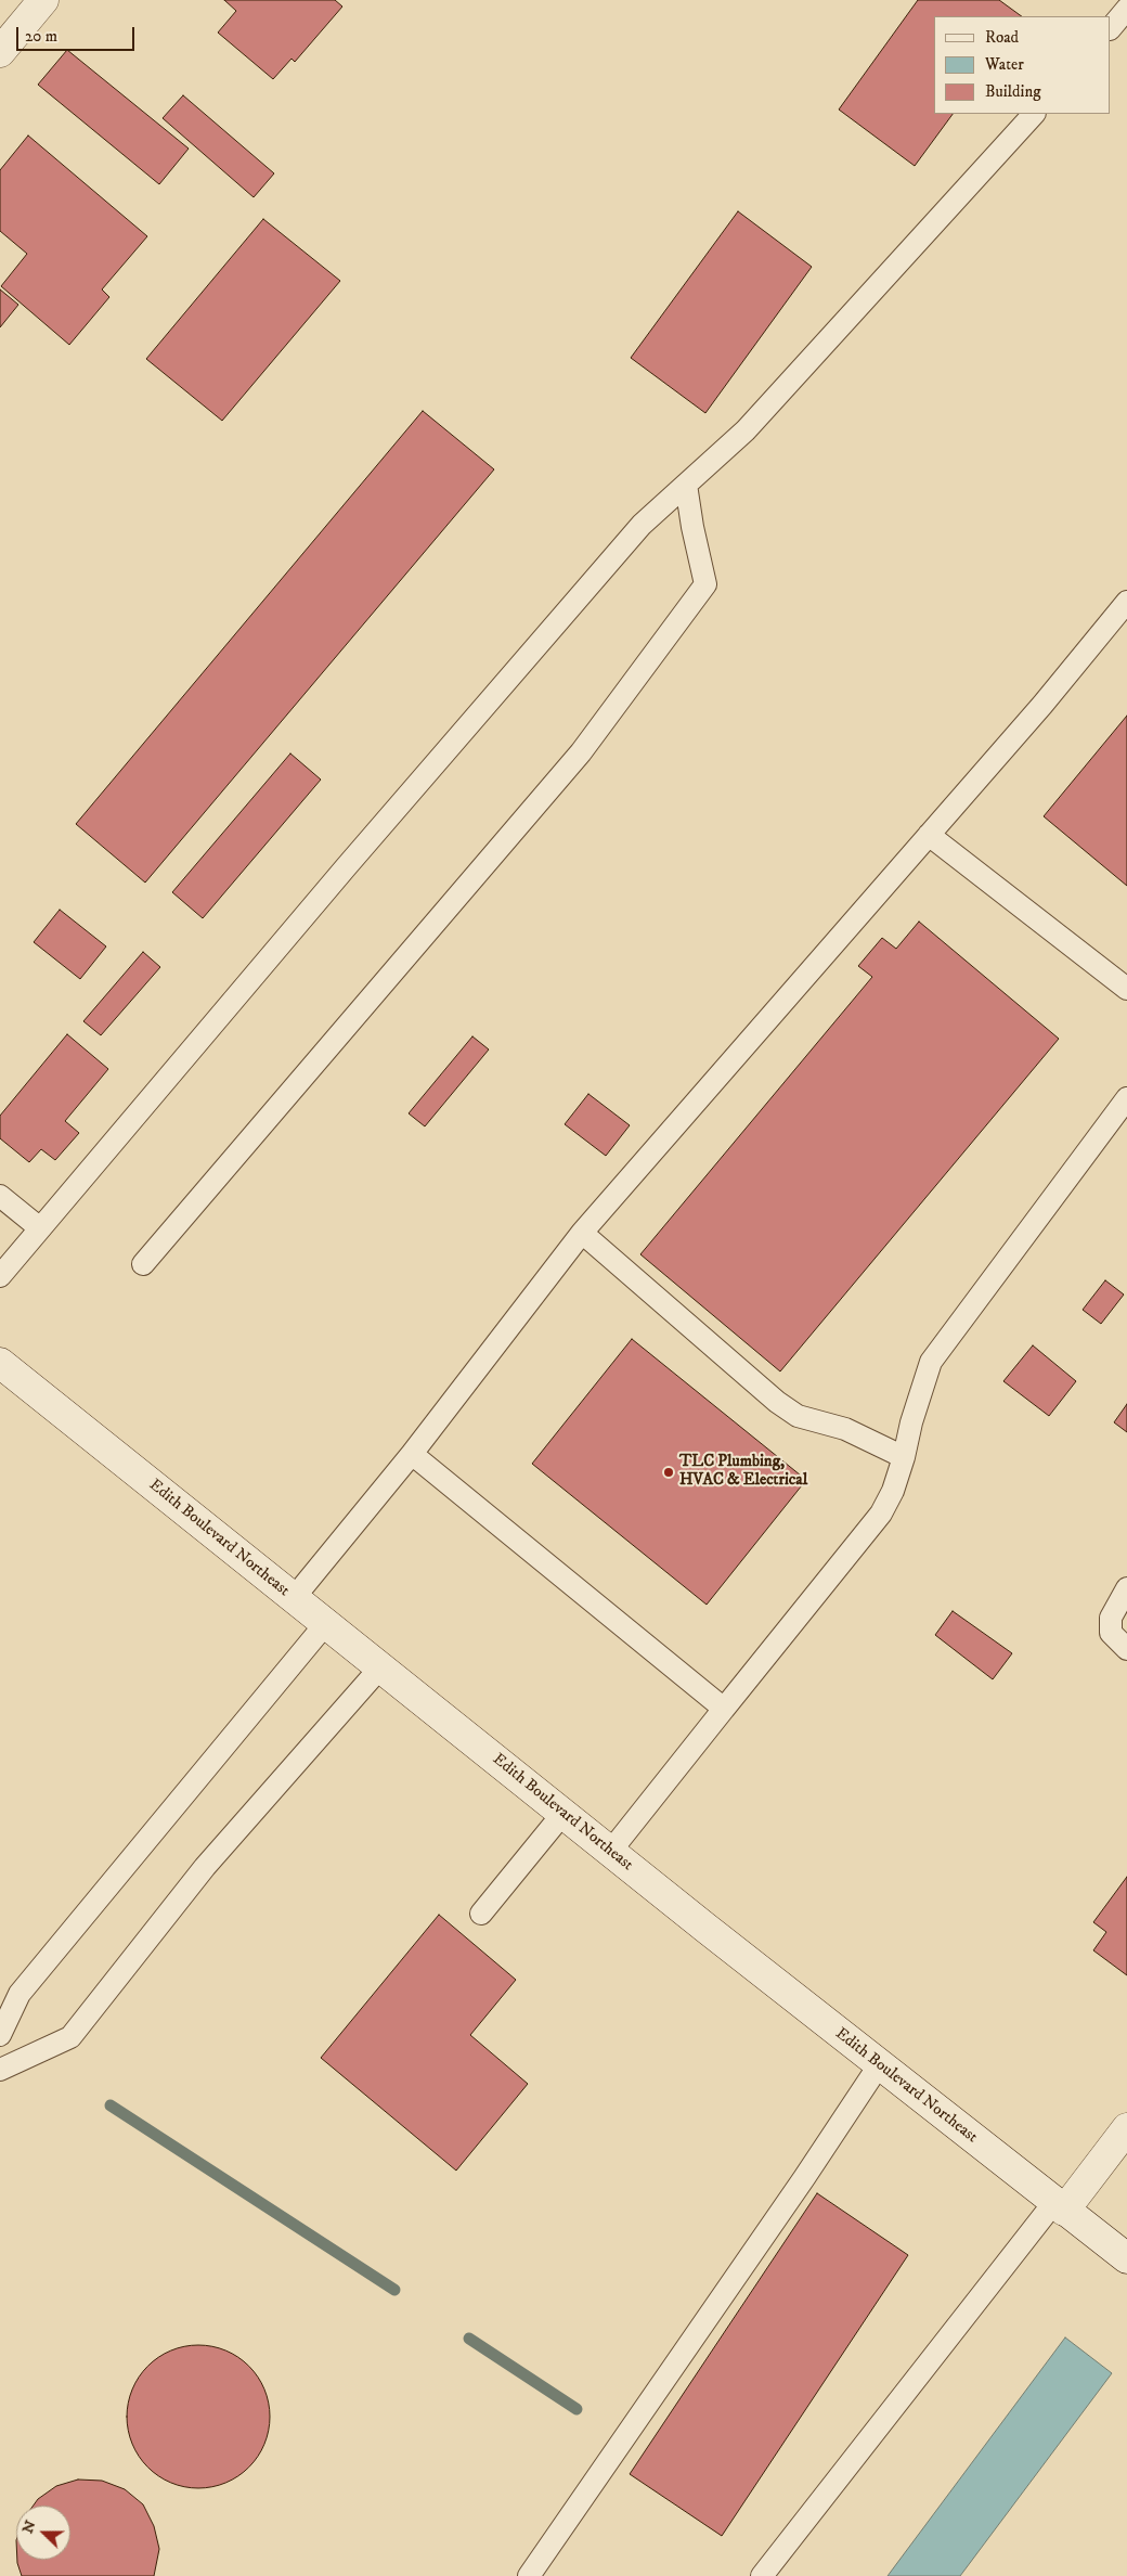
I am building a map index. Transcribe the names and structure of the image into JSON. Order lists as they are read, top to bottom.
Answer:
{
  "streets": {
    "street": ["Edith Boulevard Northeast"]
  },
  "places": ["TLC Plumbing, HVAC & Electrical"],
  "legend": ["Road", "Water", "Building"],
  "scale_bar": "20 m",
  "north": "left"
}
